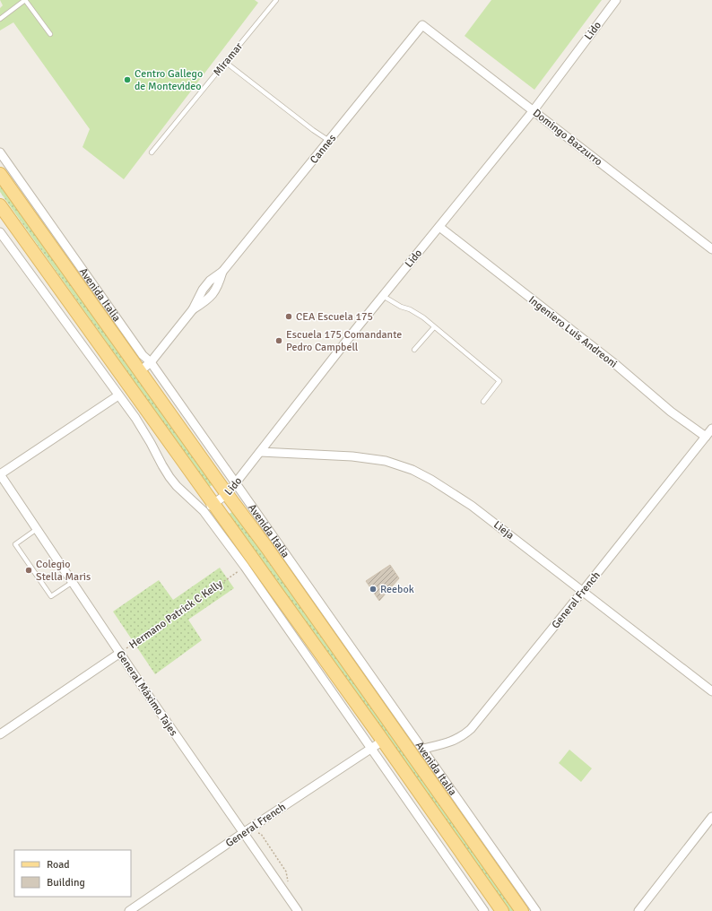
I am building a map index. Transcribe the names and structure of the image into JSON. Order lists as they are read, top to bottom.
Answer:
{
  "streets": {
    "main road": ["Avenida Italia"],
    "street": [
      "Lido",
      "Domingo Bazzurro",
      "Cannes",
      "Ingeniero Luis Andreoni",
      "Lieja",
      "General French",
      "Hermano Patrick C Kelly",
      "General Máximo Tajes"
    ],
    "lane": ["Miramar"]
  },
  "crossings": [
    ["Lido", "Domingo Bazzurro"],
    ["Lido", "Avenida Italia"],
    ["Lido", "Ingeniero Luis Andreoni"],
    ["Lido", "Lieja"],
    ["Domingo Bazzurro", "Cannes"],
    ["Cannes", "Avenida Italia"],
    ["Avenida Italia", "General French"],
    ["Ingeniero Luis Andreoni", "General French"],
    ["Lieja", "General French"],
    ["General French", "General Máximo Tajes"],
    ["Hermano Patrick C Kelly", "General Máximo Tajes"]
  ],
  "places": [
    "Centro Gallego de Montevideo",
    "CEA Escuela 175",
    "Escuela 175 Comandante Pedro Campbell",
    "Colegio Stella Maris",
    "Reebok"
  ],
  "legend": ["Road", "Building"]
}
